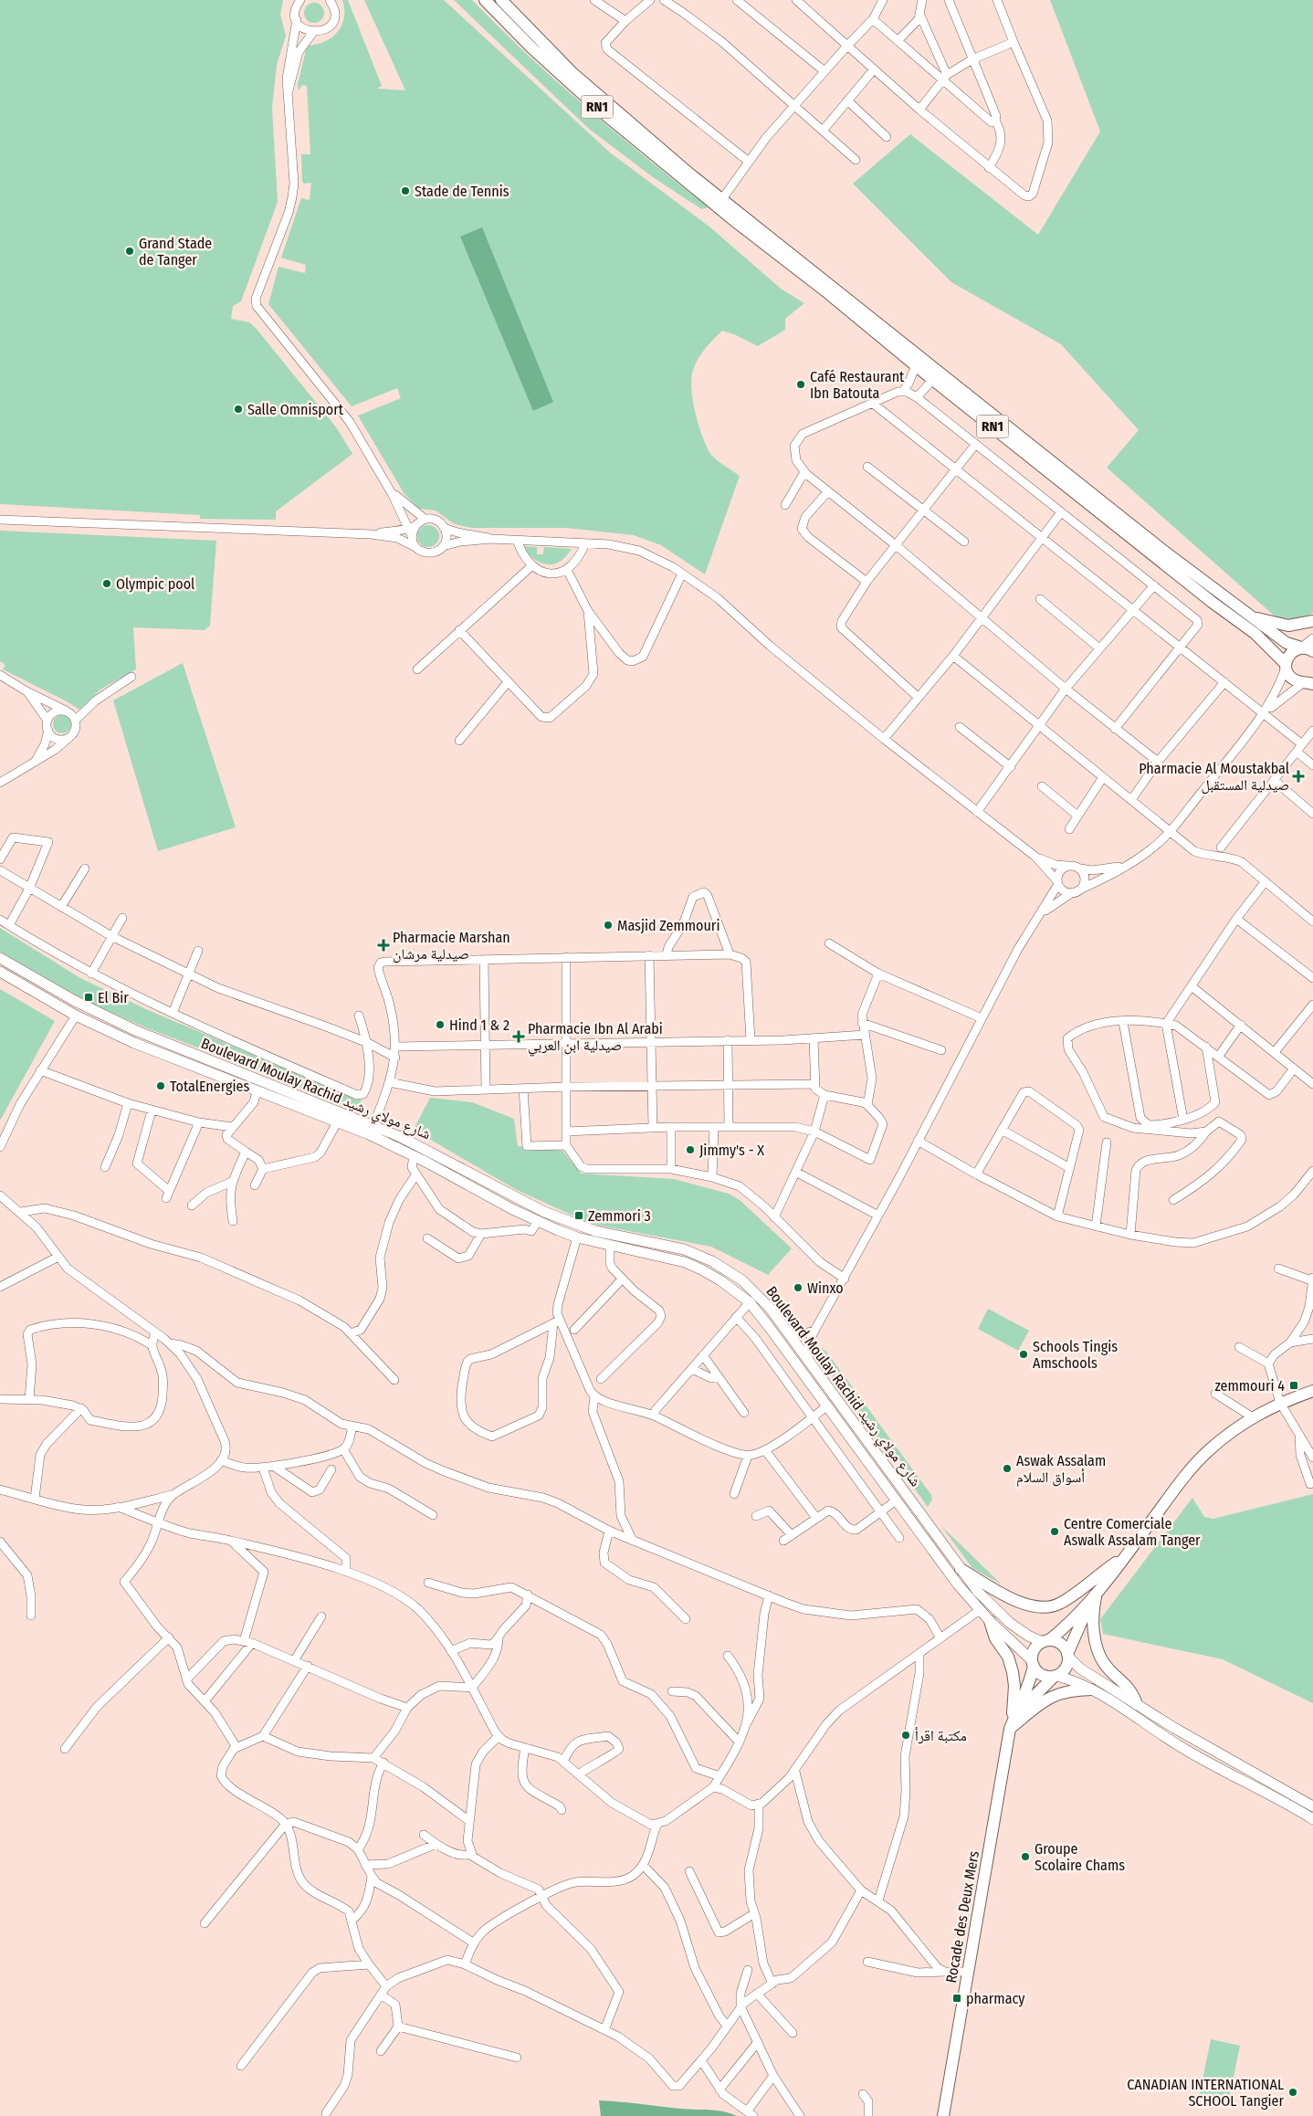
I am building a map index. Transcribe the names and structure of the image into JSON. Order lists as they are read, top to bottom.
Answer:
{
  "streets": {
    "highway": ["RN1", "Rocade des Deux Mers"],
    "main road": ["Boulevard Moulay Rachid شارع مولاي رشيد"]
  },
  "crossings": [
    ["Boulevard Moulay Rachid شارع مولاي رشيد", "Rocade des Deux Mers"]
  ],
  "places": {
    "other": [
      "Stade de Tennis",
      "Grand Stade de Tanger",
      "Café Restaurant Ibn Batouta",
      "Salle Omnisport",
      "Olympic pool",
      "Masjid Zemmouri",
      "Hind 1 & 2",
      "TotalEnergies",
      "Jimmy's - X",
      "Winxo",
      "Schools Tingis Amschools",
      "Aswak Assalam أسواق السلام",
      "Centre Comerciale Aswalk Assalam Tanger",
      "مكتبة اقرأ",
      "Groupe Scolaire Chams",
      "CANADIAN INTERNATIONAL SCHOOL Tangier"
    ],
    "health": ["Pharmacie Al Moustakbal صيدلية المستقبل", "Pharmacie Marshan صيدلية مرشان", "Pharmacie Ibn Al Arabi صيدلية ابن العربي"],
    "transit": [
      "El Bir",
      "Zemmori 3",
      "zemmouri 4",
      "pharmacy"
    ]
  }
}
